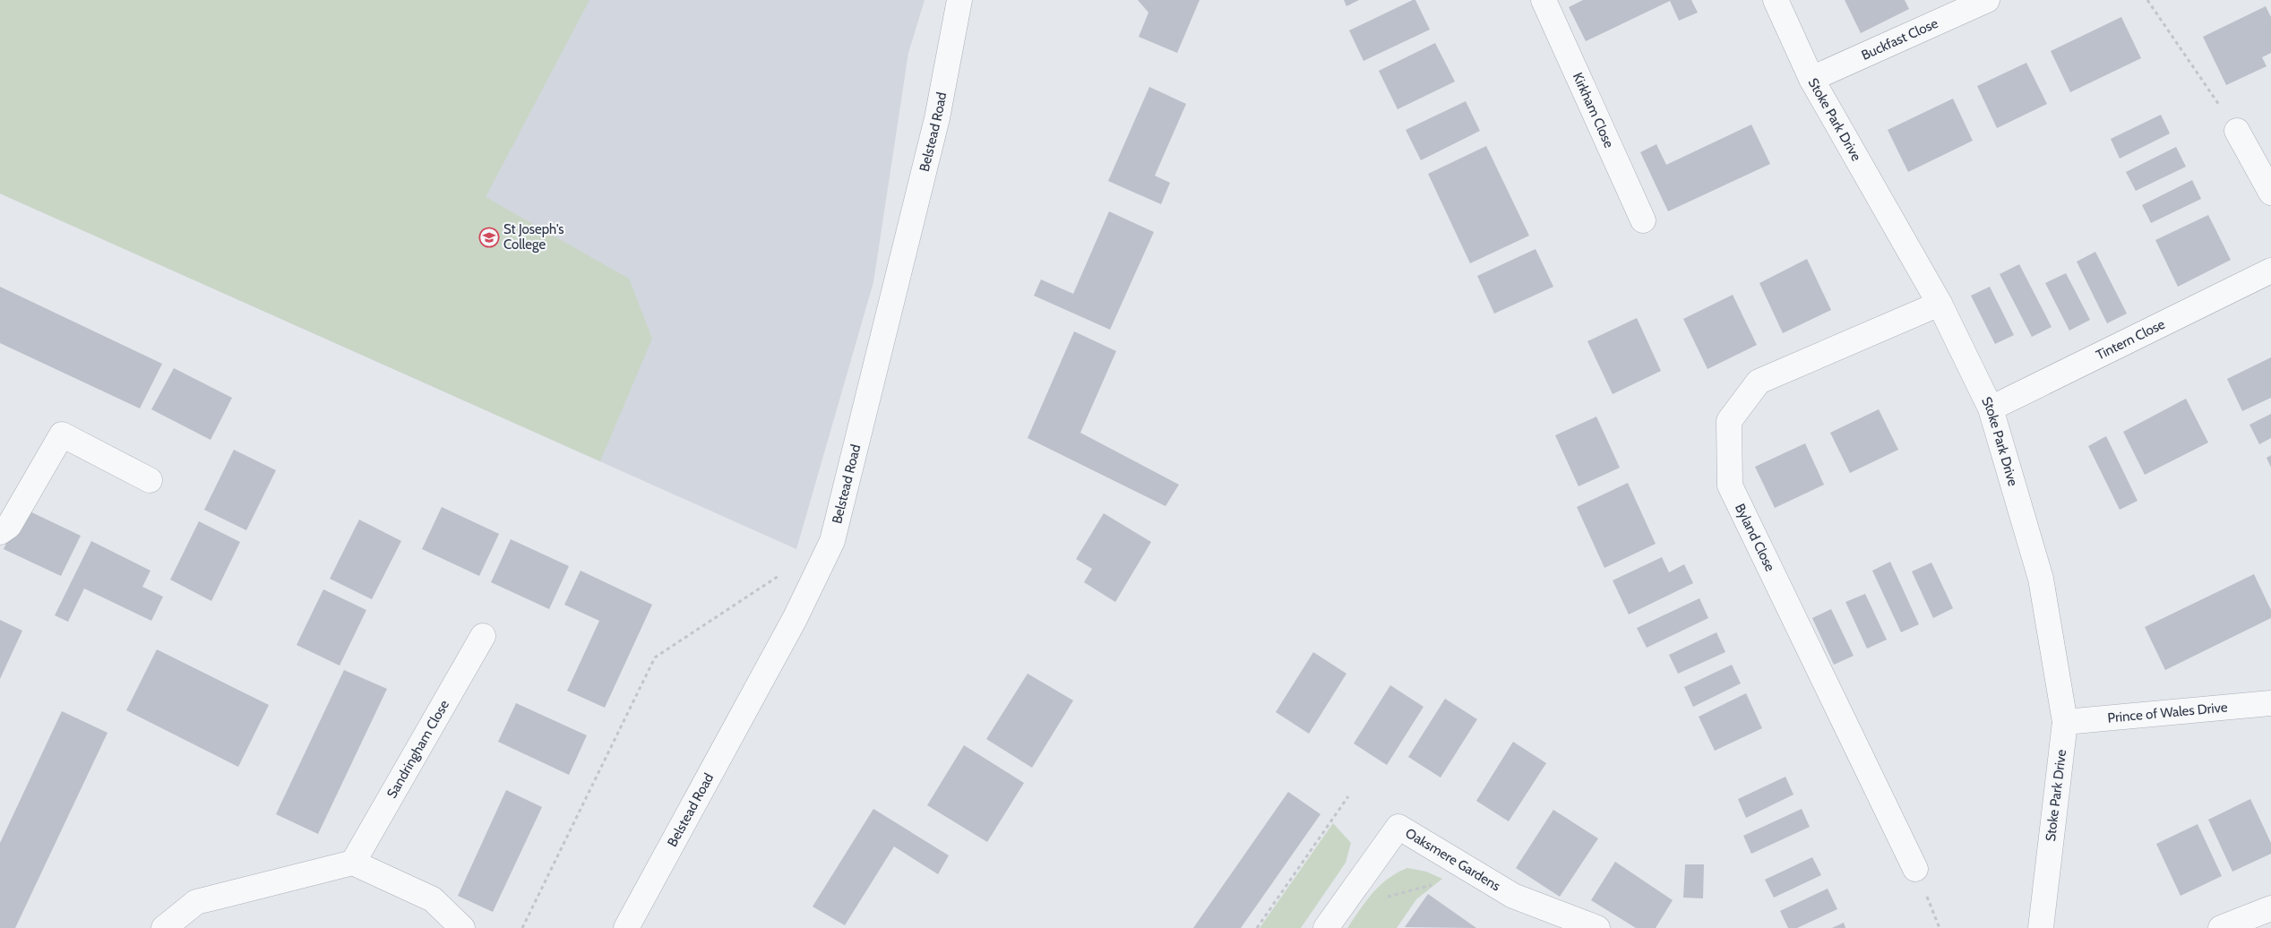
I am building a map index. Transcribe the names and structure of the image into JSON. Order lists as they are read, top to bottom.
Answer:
{
  "streets": {
    "street": [
      "Buckfast Close",
      "Kirkham Close",
      "Stoke Park Drive",
      "Belstead Road",
      "Tintern Close",
      "Byland Close",
      "Prince of Wales Drive",
      "Sandringham Close",
      "Oaksmere Gardens"
    ]
  },
  "crossings": [
    ["Buckfast Close", "Stoke Park Drive"],
    ["Stoke Park Drive", "Tintern Close"],
    ["Stoke Park Drive", "Byland Close"],
    ["Stoke Park Drive", "Prince of Wales Drive"]
  ],
  "places": {
    "school or university": ["St Joseph's College"]
  }
}
